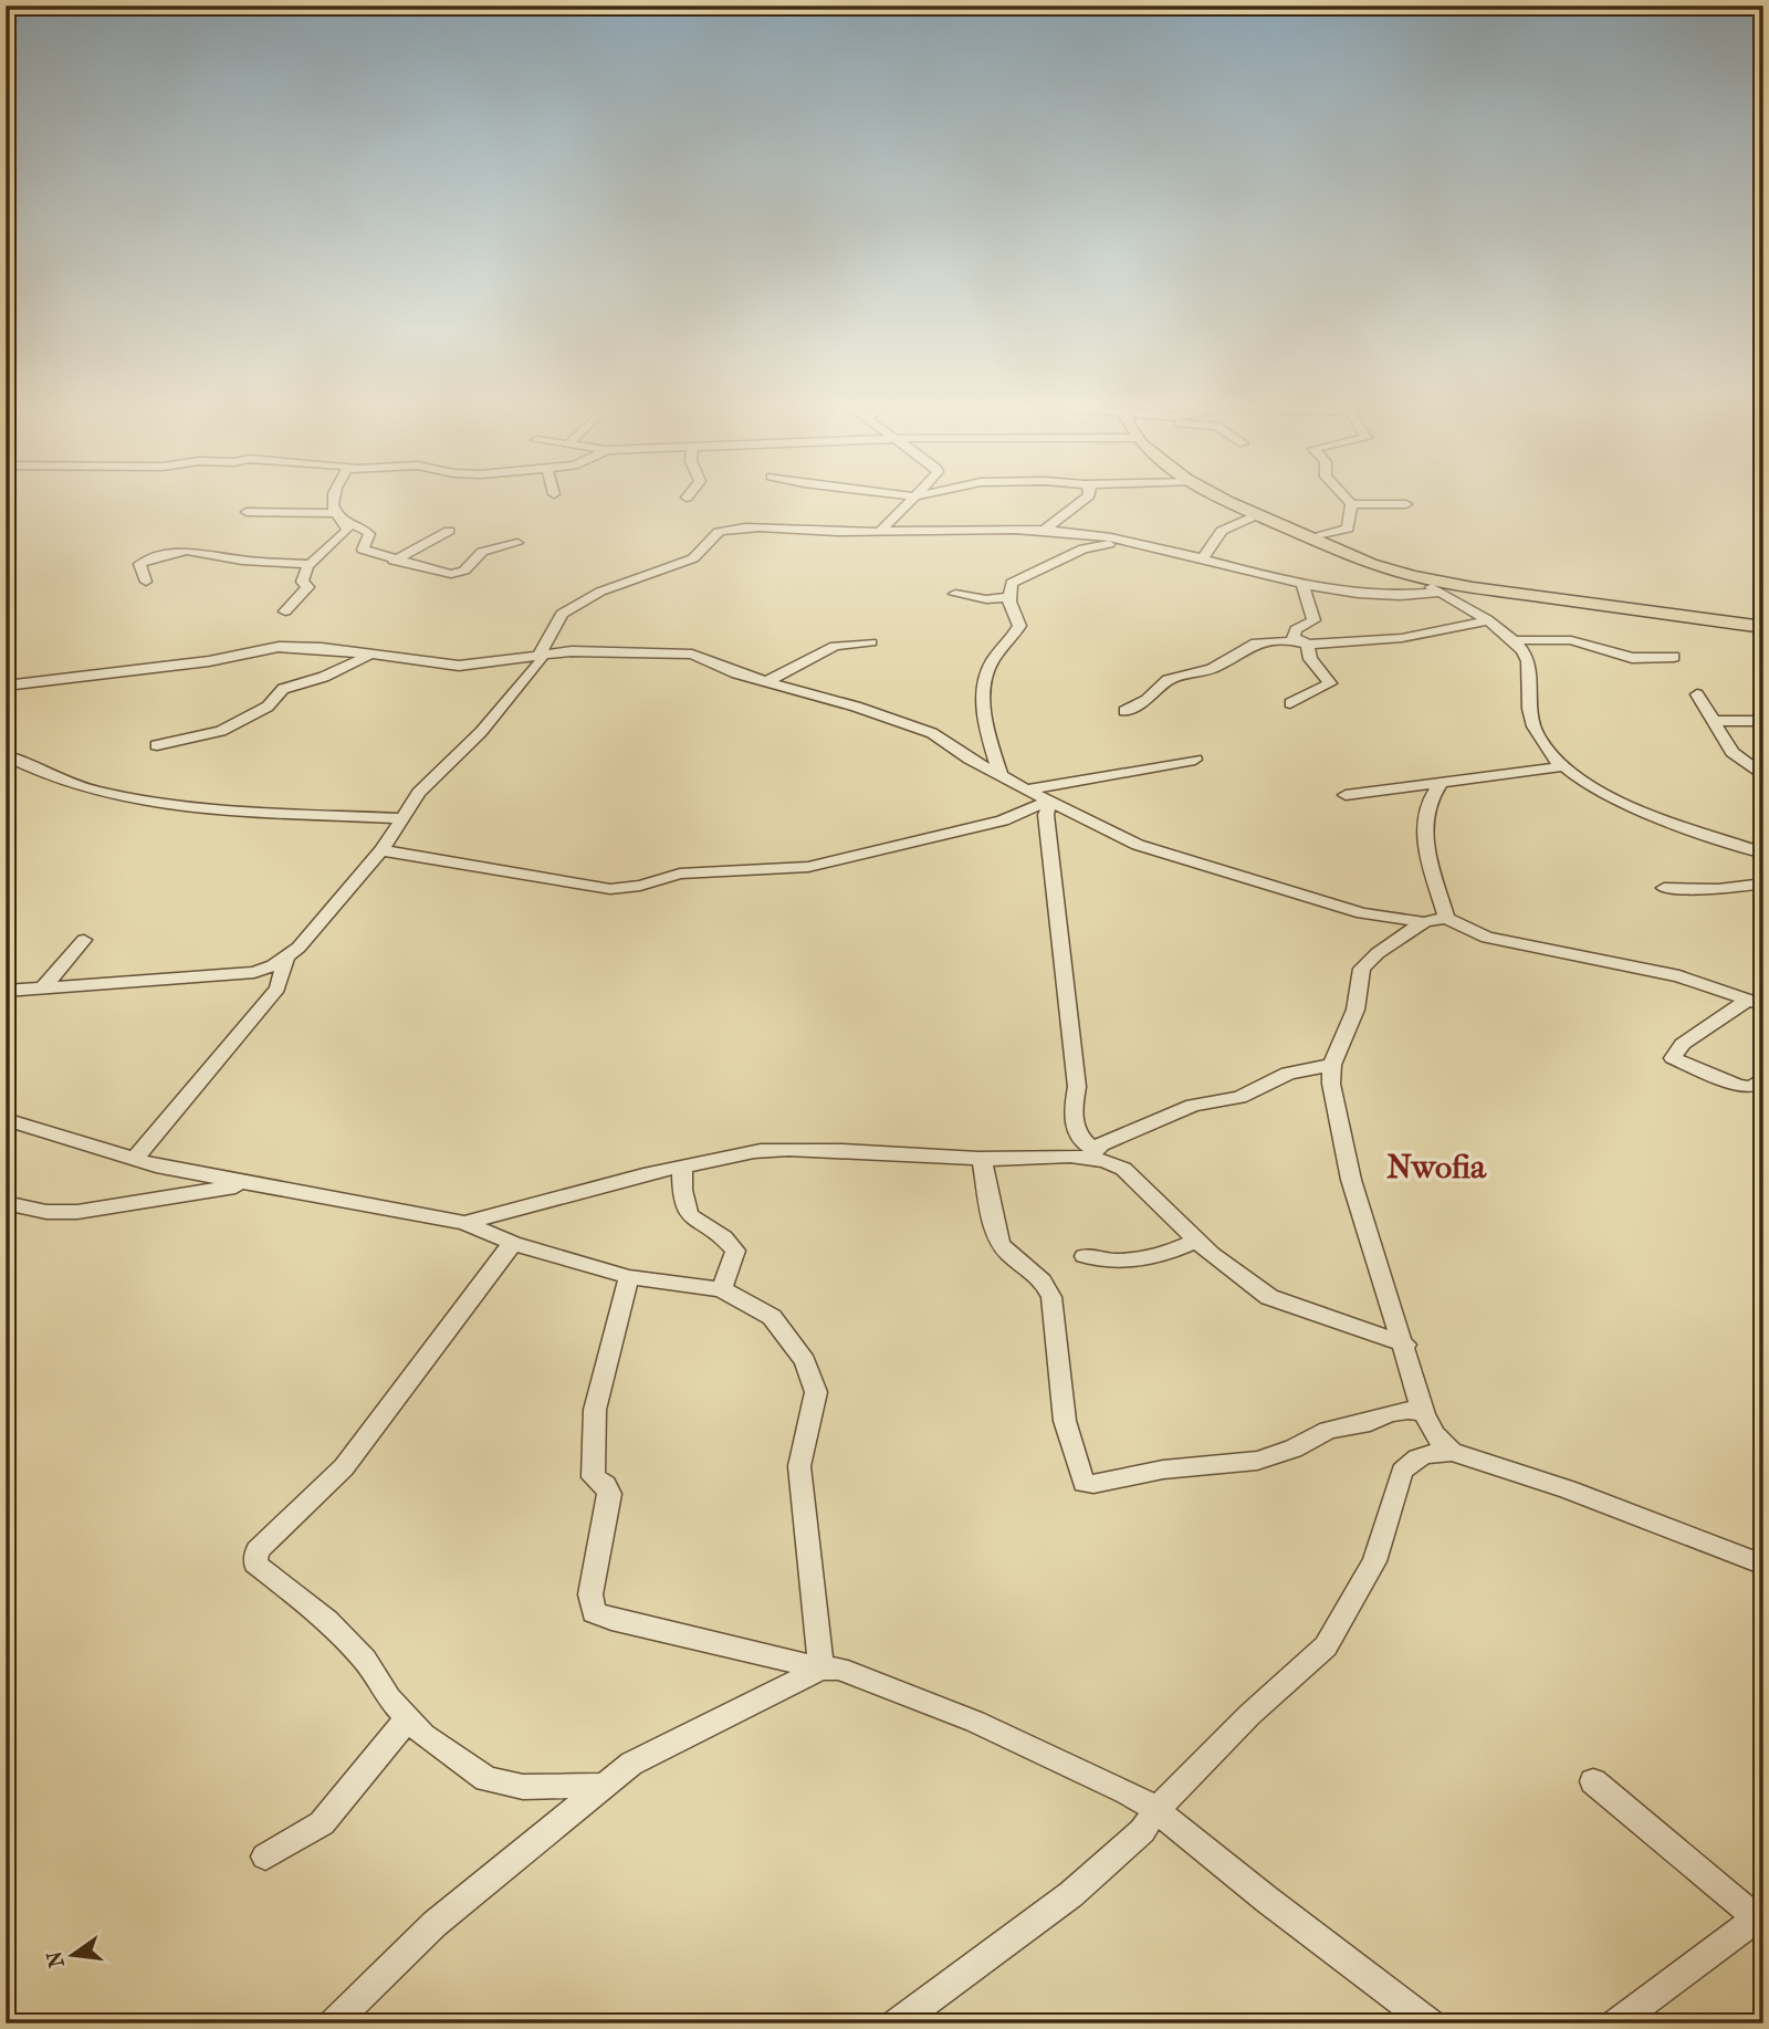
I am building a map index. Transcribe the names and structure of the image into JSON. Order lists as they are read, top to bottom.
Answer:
{
  "districts": ["Nwofia"],
  "north": "left"
}
